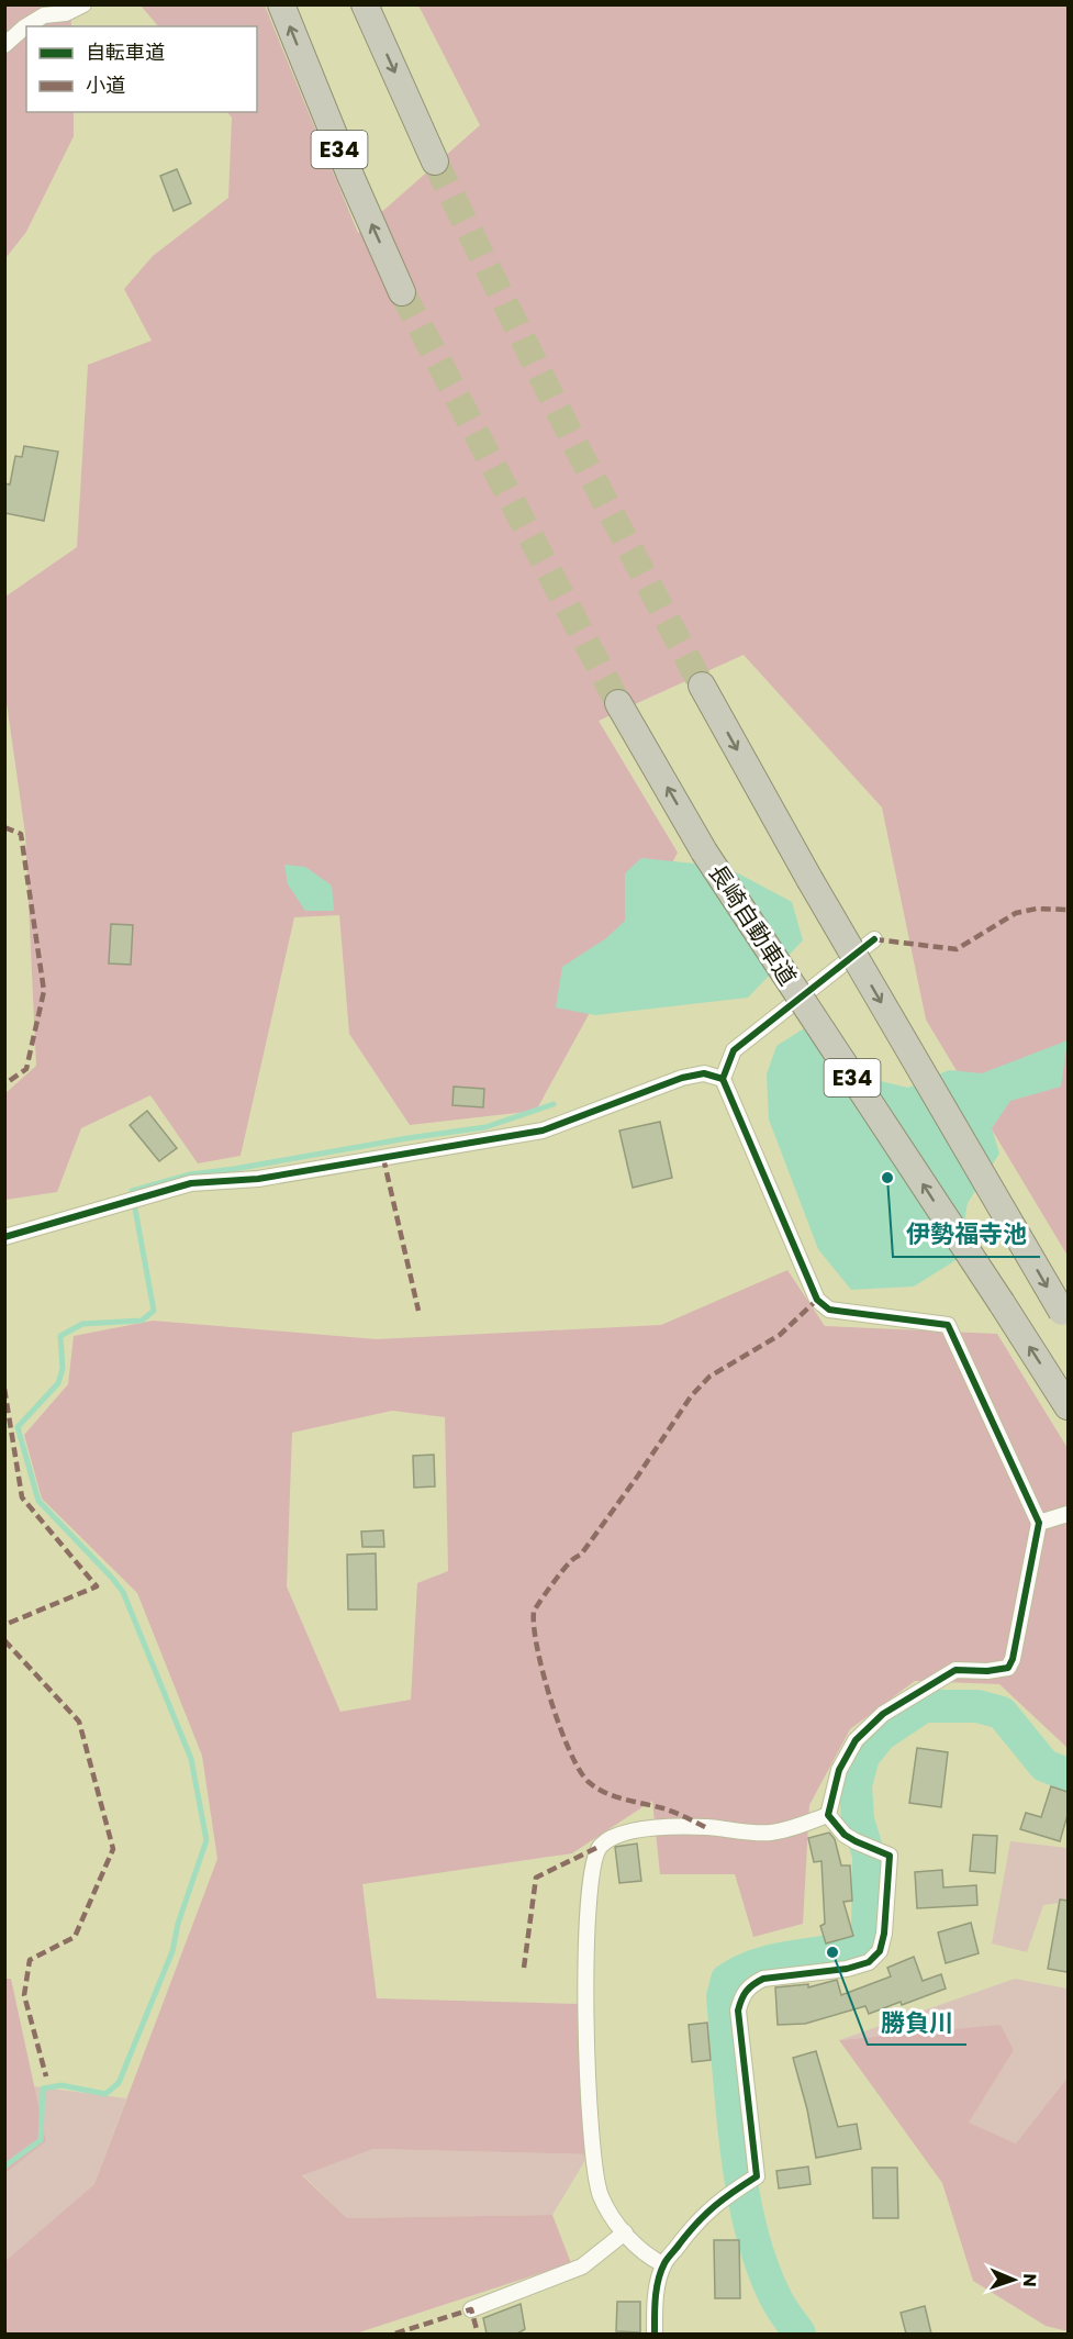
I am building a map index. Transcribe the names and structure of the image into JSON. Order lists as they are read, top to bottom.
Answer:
{
  "streets": {
    "highway": ["E34", "長崎自動車道"]
  },
  "places": ["伊勢福寺池", "勝負川"],
  "legend": ["自転車道", "小道"],
  "north": "right"
}
